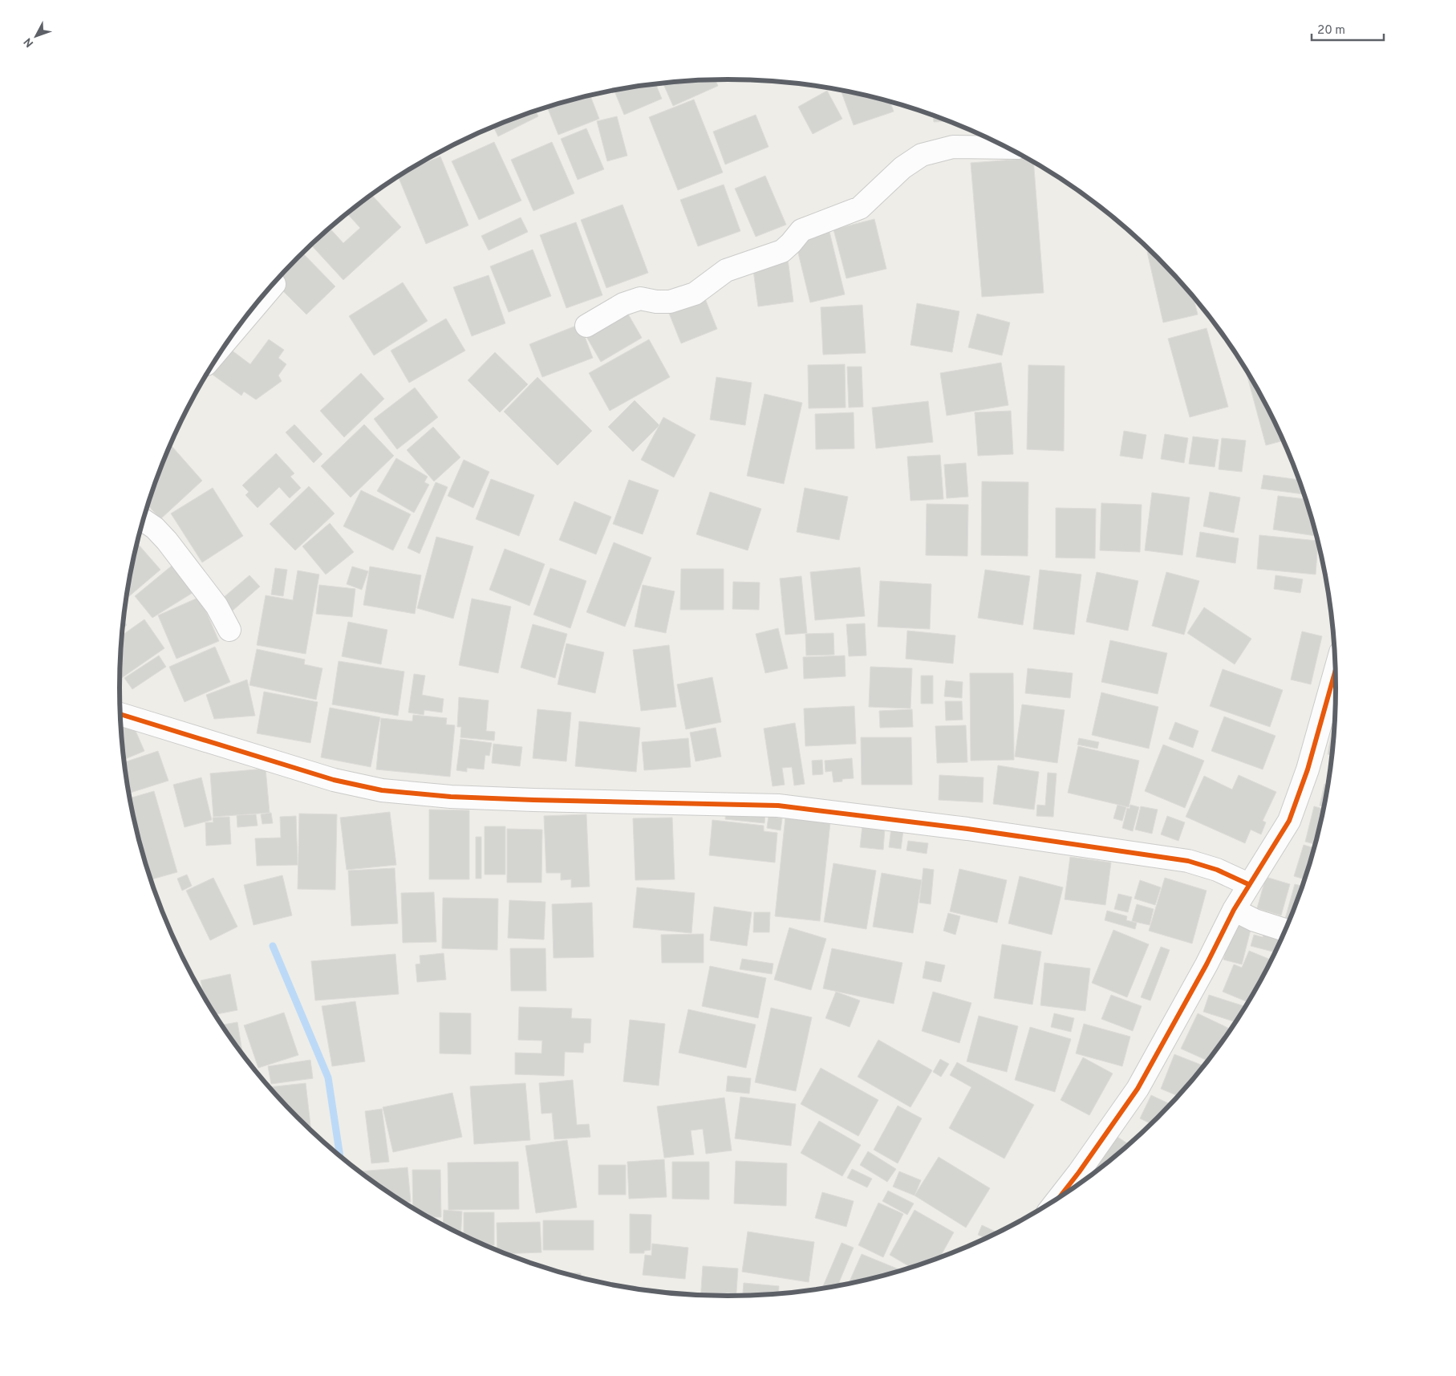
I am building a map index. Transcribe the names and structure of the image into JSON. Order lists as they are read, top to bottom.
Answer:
{
  "scale_bar": "20 m",
  "north": "bottom left"
}
